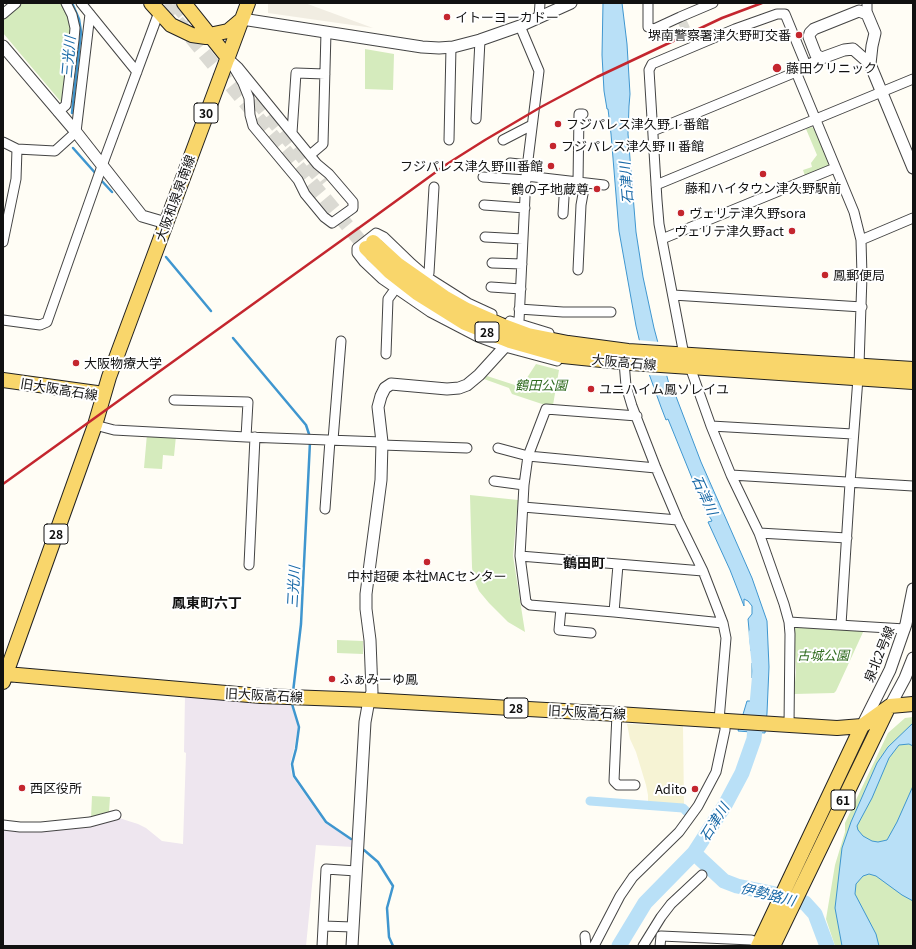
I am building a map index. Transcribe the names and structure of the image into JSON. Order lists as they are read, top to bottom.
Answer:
{
  "streets": {
    "main road": [
      "30",
      "大阪和泉泉南線",
      "28",
      "大阪高石線",
      "旧大阪高石線",
      "61"
    ],
    "street": ["泉北2号線"]
  },
  "crossings": [
    ["大阪和泉泉南線", "旧大阪高石線"],
    ["旧大阪高石線", "泉北2号線"],
    ["旧大阪高石線", "61"],
    ["泉北2号線", "61"]
  ],
  "districts": ["鶴田町", "鳳東町六丁"],
  "water": ["三光川", "石津川", "伊勢路川"],
  "parks": ["鶴田公園", "古城公園"],
  "places": [
    "イトーヨーカドー",
    "堺南警察署津久野町交番",
    "藤田クリニック",
    "フジパレス津久野Ⅰ番館",
    "フジパレス津久野Ⅱ番館",
    "フジパレス津久野Ⅲ番館",
    "藤和ハイタウン津久野駅前",
    "鶴の子地蔵尊",
    "ヴェリテ津久野sora",
    "ヴェリテ津久野act",
    "鳳郵便局",
    "大阪物療大学",
    "ユニハイム鳳ソレイユ",
    "中村超硬 本社MACセンター",
    "ふぁみーゆ鳳",
    "西区役所",
    "Adito"
  ]
}
